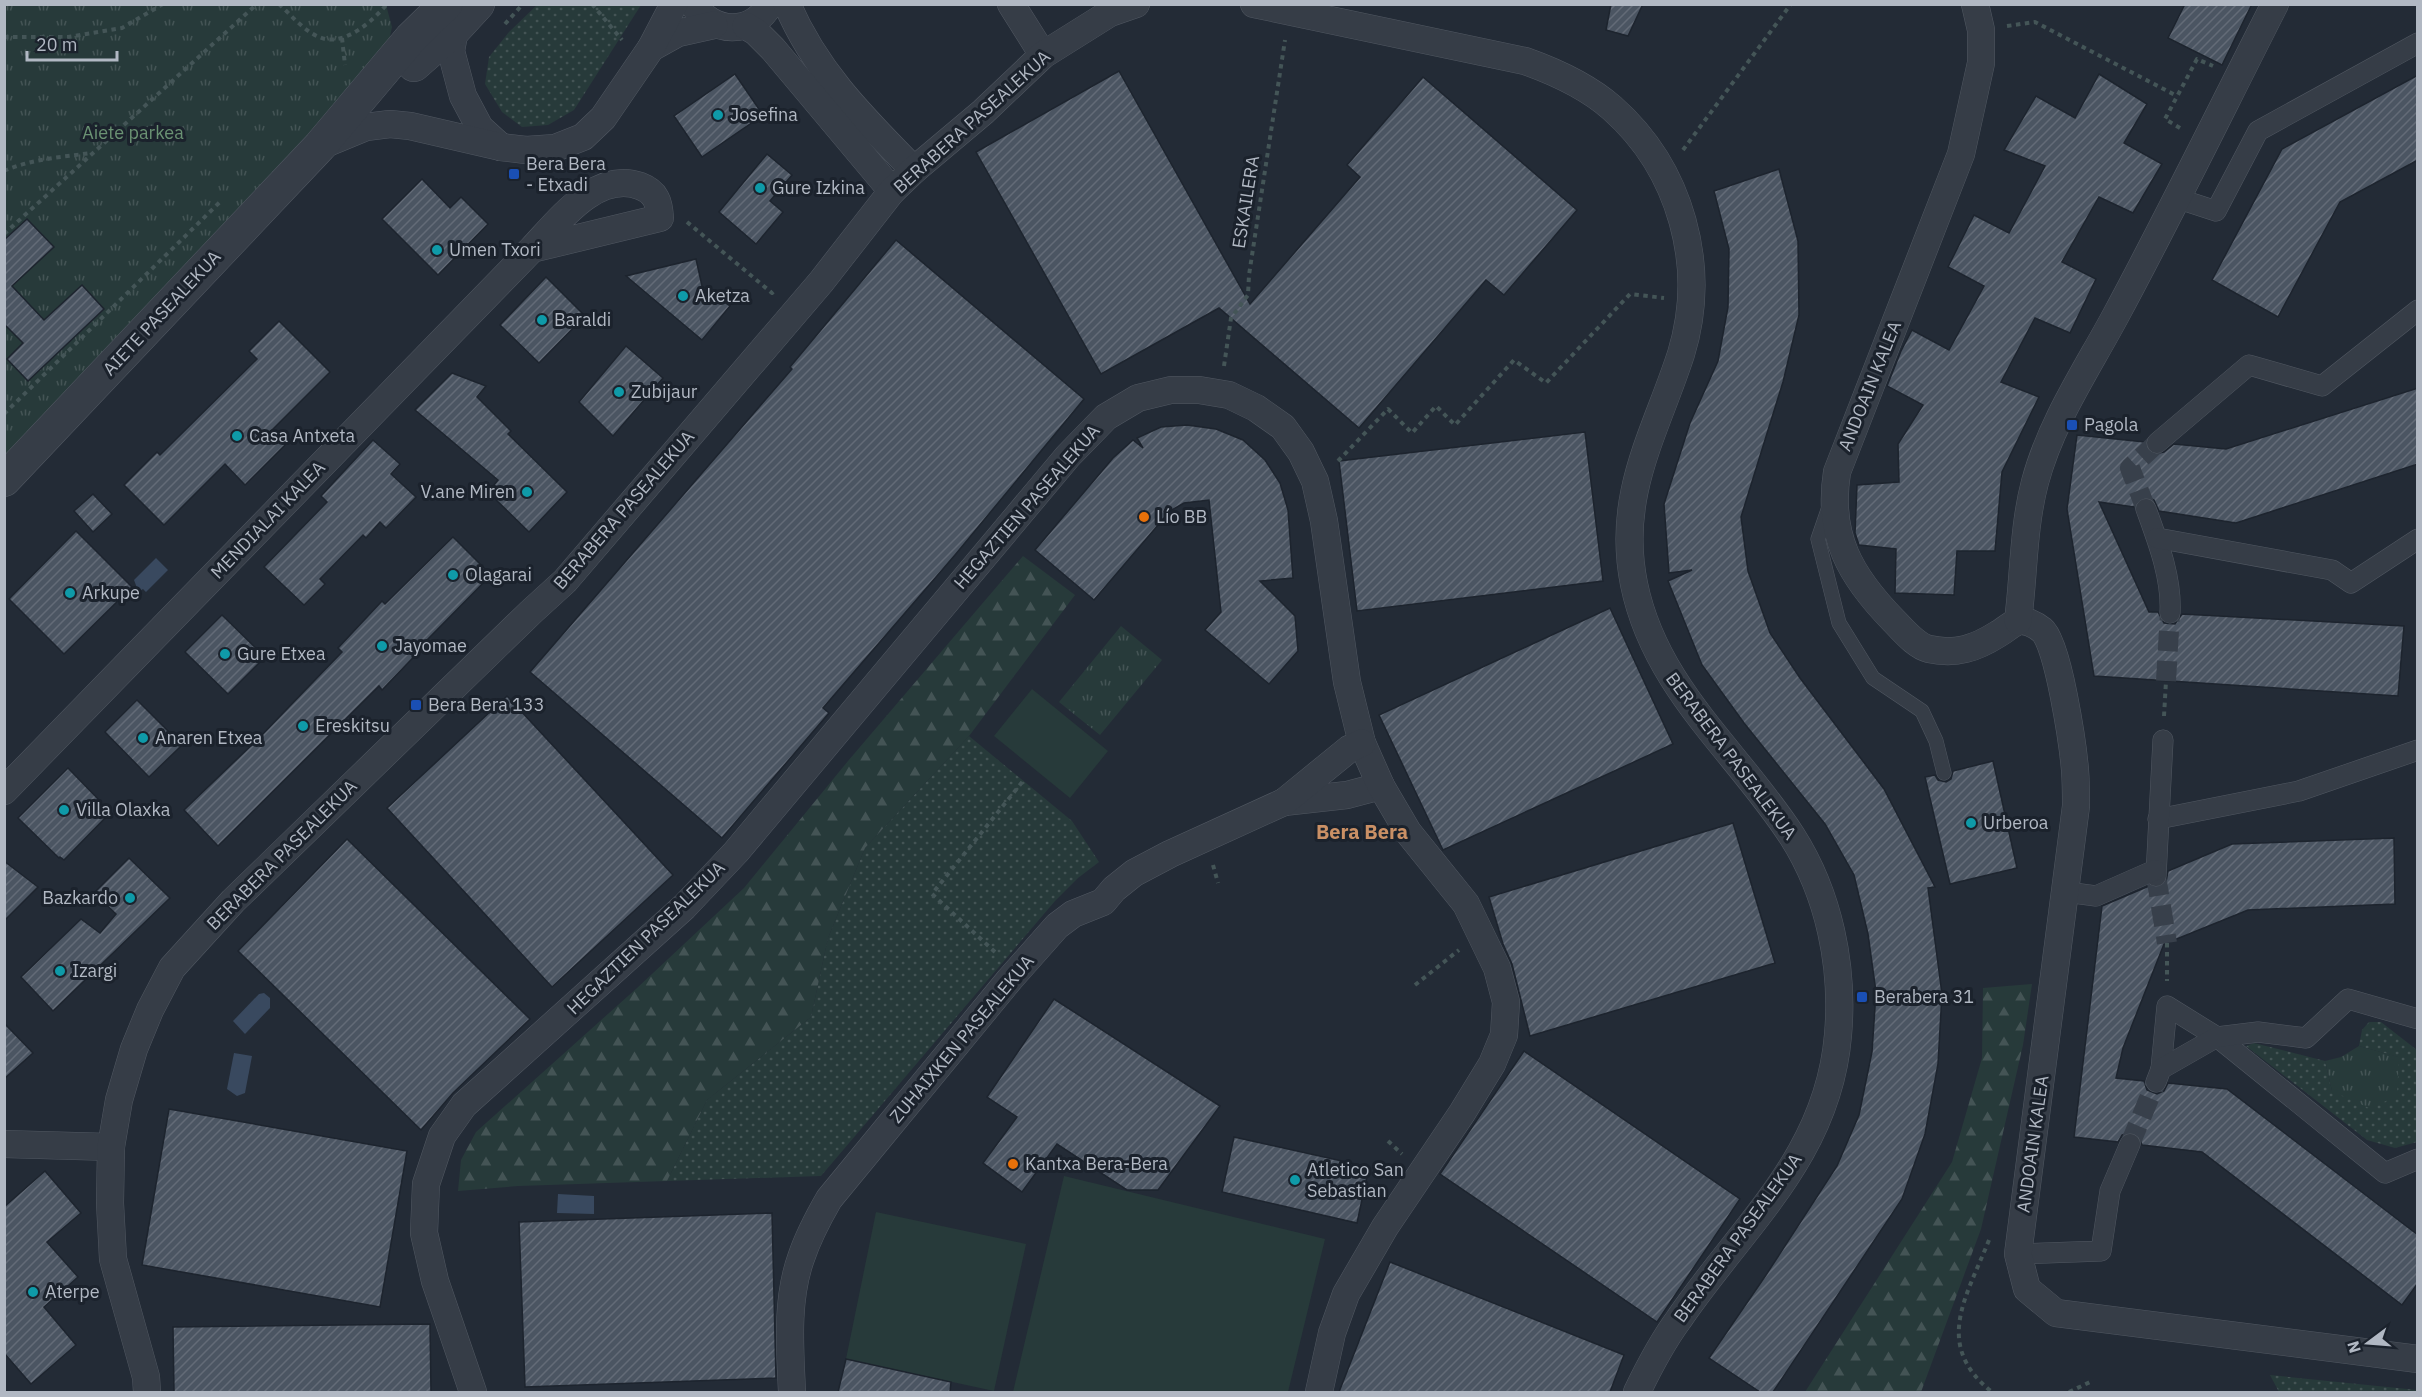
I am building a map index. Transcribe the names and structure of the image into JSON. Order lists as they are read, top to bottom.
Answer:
{
  "streets": {
    "street": [
      "BERABERA PASEALEKUA",
      "AIETE PASEALEKUA",
      "ANDOAIN KALEA",
      "HEGAZTIEN PASEALEKUA",
      "MENDIALAI KALEA",
      "ZUHAIXKEN PASEALEKUA"
    ],
    "path": ["ESKAILERA"]
  },
  "crossings": [
    ["BERABERA PASEALEKUA", "ESKAILERA"],
    ["ESKAILERA", "HEGAZTIEN PASEALEKUA"],
    ["HEGAZTIEN PASEALEKUA", "ZUHAIXKEN PASEALEKUA"]
  ],
  "districts": ["Bera Bera"],
  "parks": ["Aiete parkea"],
  "places": {
    "other": [
      "Josefina",
      "Gure Izkina",
      "Umen Txori",
      "Aketza",
      "Baraldi",
      "Zubijaur",
      "Casa Antxeta",
      "V.ane Miren",
      "Lío BB",
      "Olagarai",
      "Arkupe",
      "Jayomae",
      "Gure Etxea",
      "Ereskitsu",
      "Anaren Etxea",
      "Villa Olaxka",
      "Urberoa",
      "Bazkardo",
      "Izargi",
      "Kantxa Bera-Bera",
      "Atletico San Sebastian",
      "Aterpe"
    ],
    "transit": [
      "Bera Bera - Etxadi",
      "Pagola",
      "Bera Bera 133",
      "Berabera 31"
    ]
  },
  "scale_bar": "20 m",
  "north": "left"
}
